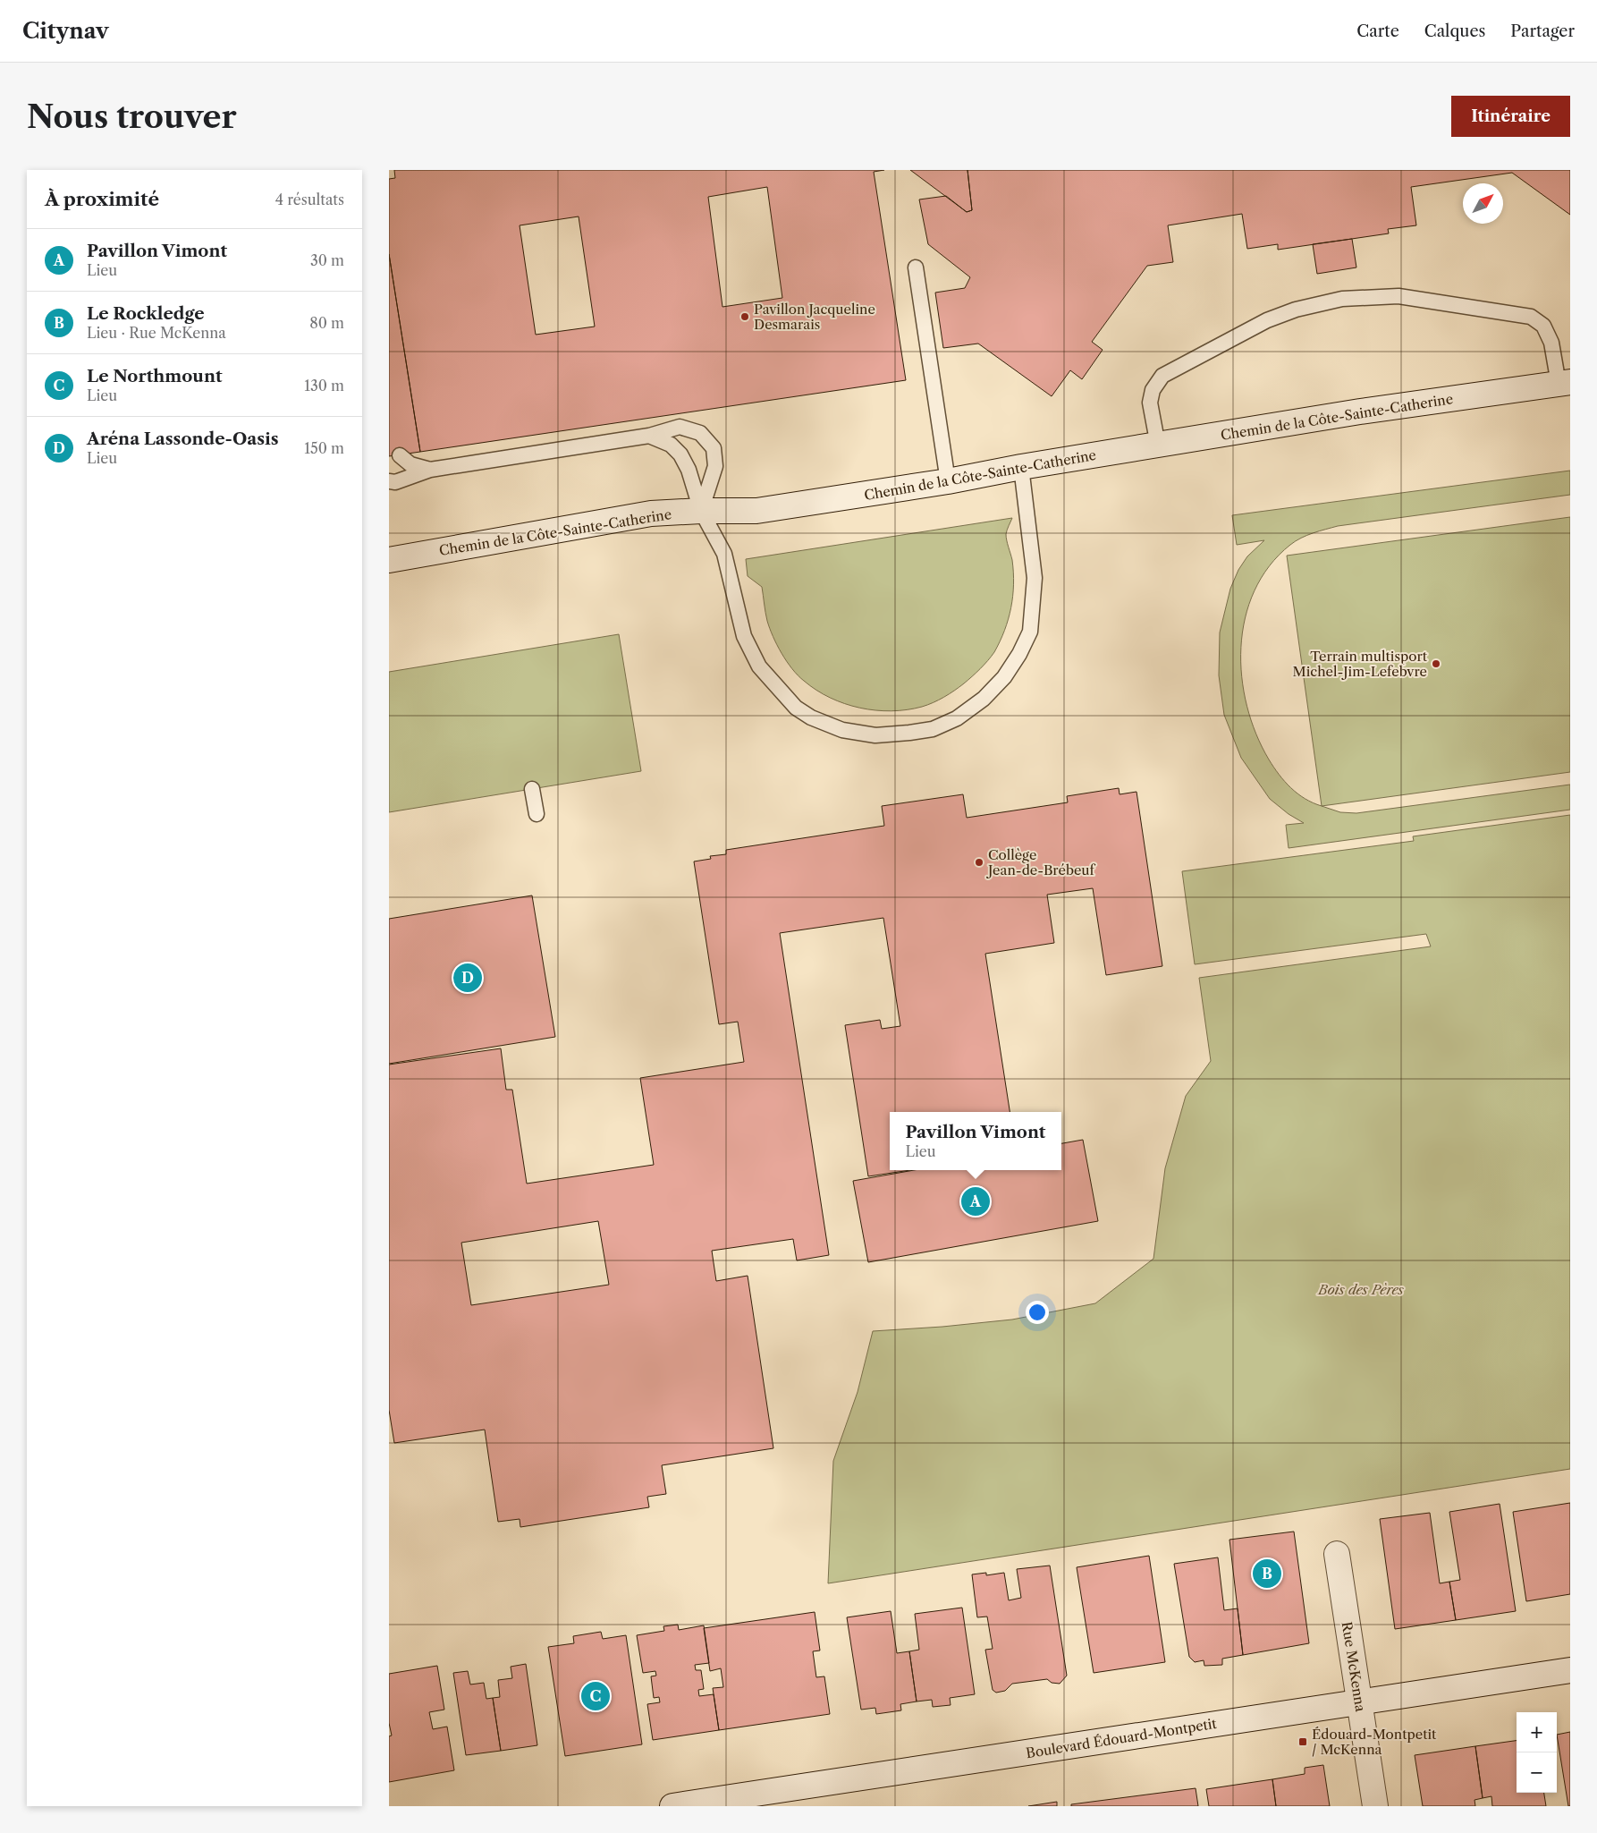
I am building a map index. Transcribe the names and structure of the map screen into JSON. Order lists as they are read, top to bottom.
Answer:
{
  "streets": {
    "main road": ["Chemin de la Côte-Sainte-Catherine", "Rue McKenna", "Boulevard Édouard-Montpetit"]
  },
  "crossings": [
    ["Rue McKenna", "Boulevard Édouard-Montpetit"]
  ],
  "parks": ["Bois des Pères"],
  "places": {
    "other": ["Pavillon Jacqueline Desmarais", "Terrain multisport Michel-Jim-Lefebvre", "Collège Jean-de-Brébeuf"],
    "transit": ["Édouard-Montpetit / McKenna"]
  },
  "north": "top right",
  "page": {
    "header": "Citynav",
    "nav": ["Carte", "Calques", "Partager"],
    "buttons": "Itinéraire",
    "title": "Nous trouver",
    "heading": ["À proximité", "4 résultats"],
    "list": [
      {
        "mark": "A",
        "name": "Pavillon Vimont",
        "note": "Lieu",
        "value": "30 m"
      },
      {
        "mark": "B",
        "name": "Le Rockledge",
        "note": "Lieu · Rue McKenna",
        "value": "80 m"
      },
      {
        "mark": "C",
        "name": "Le Northmount",
        "note": "Lieu",
        "value": "130 m"
      },
      {
        "mark": "D",
        "name": "Aréna Lassonde-Oasis",
        "note": "Lieu",
        "value": "150 m"
      }
    ],
    "pins": [
      "D",
      "A",
      "B",
      "C"
    ],
    "popup": ["Pavillon Vimont", "Lieu"],
    "map_buttons": ["+", "−"]
  }
}
